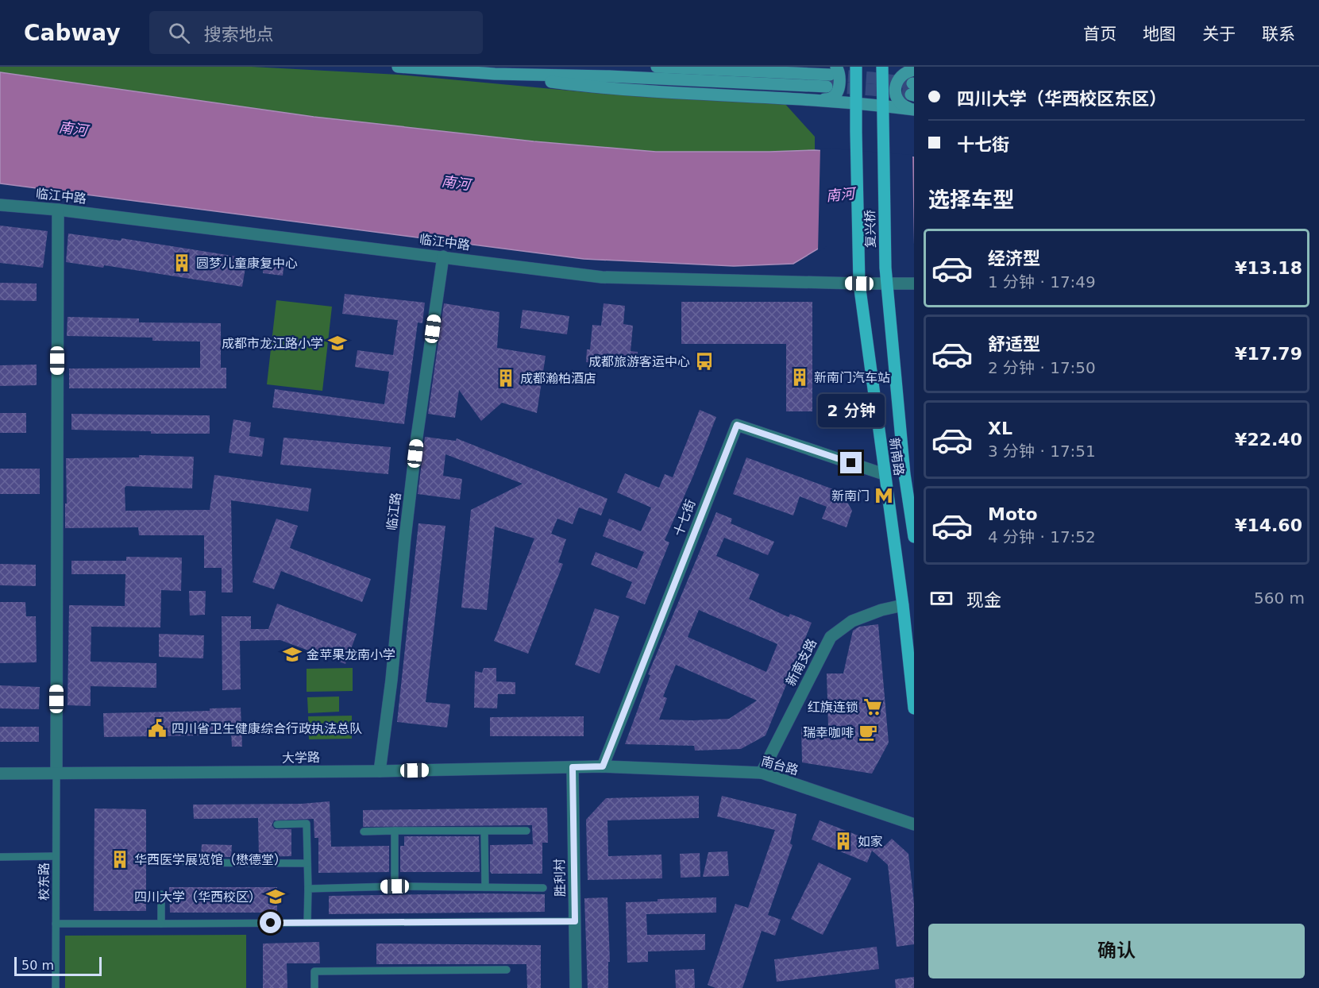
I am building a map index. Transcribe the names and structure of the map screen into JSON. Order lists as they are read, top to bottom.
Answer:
{
  "streets": {
    "main road": ["复兴桥", "新南路"],
    "street": [
      "临江中路",
      "临江路",
      "十七街",
      "新南支路",
      "大学路",
      "南台路",
      "胜利村"
    ],
    "lane": ["校东路"]
  },
  "crossings": [
    ["临江中路", "新南路"],
    ["临江中路", "临江路"],
    ["复兴桥", "新南路"],
    ["新南路", "十七街"],
    ["新南路", "新南支路"],
    ["临江路", "大学路"],
    ["十七街", "大学路"],
    ["十七街", "南台路"],
    ["新南支路", "南台路"],
    ["大学路", "南台路"],
    ["大学路", "胜利村"],
    ["大学路", "校东路"]
  ],
  "water": ["南河"],
  "places": {
    "building": [
      "圆梦儿童康复中心",
      "新南门汽车站",
      "成都瀚柏酒店",
      "如家",
      "华西医学展览馆（懋德堂）"
    ],
    "school or university": ["成都市龙江路小学", "金苹果龙南小学", "四川大学（华西校区）"],
    "bus stop": ["成都旅游客运中心"],
    "metro station": ["新南门"],
    "supermarket": ["红旗连锁"],
    "public building": ["四川省卫生健康综合行政执法总队"],
    "cafe": ["瑞幸咖啡"]
  },
  "scale_bar": "50 m",
  "page": {
    "header": "Cabway",
    "search": "搜索地点",
    "nav": [
      "首页",
      "地图",
      "关于",
      "联系"
    ],
    "banner": ["四川大学（华西校区东区）", "十七街"],
    "heading": "选择车型",
    "list": [
      {
        "name": "经济型",
        "note": "1 分钟 · 17:49",
        "value": "¥13.18"
      },
      {
        "name": "舒适型",
        "note": "2 分钟 · 17:50",
        "value": "¥17.79"
      },
      {
        "name": "XL",
        "note": "3 分钟 · 17:51",
        "value": "¥22.40"
      },
      {
        "name": "Moto",
        "note": "4 分钟 · 17:52",
        "value": "¥14.60"
      }
    ],
    "bubble": "2 分钟",
    "pay": ["现金", "560 m"],
    "buttons": "确认",
    "scale": "50 m"
  }
}
